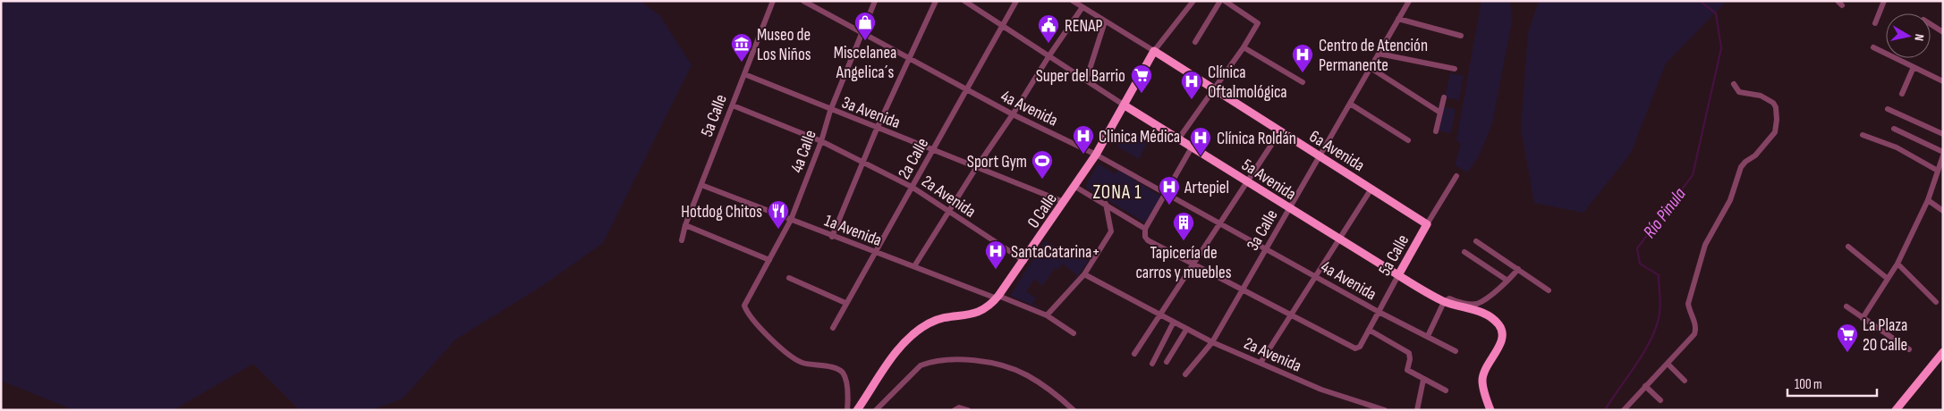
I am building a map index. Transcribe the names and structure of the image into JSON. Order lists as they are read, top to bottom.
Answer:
{
  "streets": {
    "street": [
      "4a Avenida",
      "3a Avenida",
      "5a Calle",
      "6a Avenida",
      "4a Calle",
      "2a Calle",
      "5a Avenida",
      "2a Avenida",
      "0 Calle",
      "1a Avenida",
      "3a Calle"
    ]
  },
  "crossings": [
    ["4a Avenida", "5a Calle"],
    ["4a Avenida", "4a Calle"],
    ["4a Avenida", "2a Calle"],
    ["4a Avenida", "0 Calle"],
    ["4a Avenida", "3a Calle"],
    ["3a Avenida", "5a Calle"],
    ["3a Avenida", "4a Calle"],
    ["3a Avenida", "2a Calle"],
    ["3a Avenida", "0 Calle"],
    ["5a Calle", "6a Avenida"],
    ["5a Calle", "5a Avenida"],
    ["5a Calle", "2a Avenida"],
    ["5a Calle", "1a Avenida"],
    ["6a Avenida", "0 Calle"],
    ["6a Avenida", "3a Calle"],
    ["4a Calle", "2a Avenida"],
    ["4a Calle", "1a Avenida"],
    ["2a Calle", "5a Avenida"],
    ["2a Calle", "2a Avenida"],
    ["2a Calle", "1a Avenida"],
    ["5a Avenida", "0 Calle"],
    ["5a Avenida", "3a Calle"],
    ["2a Avenida", "0 Calle"],
    ["2a Avenida", "3a Calle"],
    ["0 Calle", "1a Avenida"]
  ],
  "districts": ["ZONA 1"],
  "water": ["Río Pinula"],
  "places": {
    "shop": ["Miscelanea Angelica´s"],
    "public building": ["RENAP"],
    "museum": ["Museo de Los Niños"],
    "hospital": [
      "Centro de Atención Permanente",
      "Clínica Oftalmológica",
      "Clinica Médica",
      "Clínica Roldán",
      "Artepiel",
      "SantaCatarina+"
    ],
    "supermarket": ["Super del Barrio", "La Plaza 20 Calle"],
    "sports": ["Sport Gym"],
    "restaurant": ["Hotdog Chitos"],
    "building": ["Tapicería de carros y muebles"]
  },
  "scale_bar": "100 m",
  "north": "right"
}
